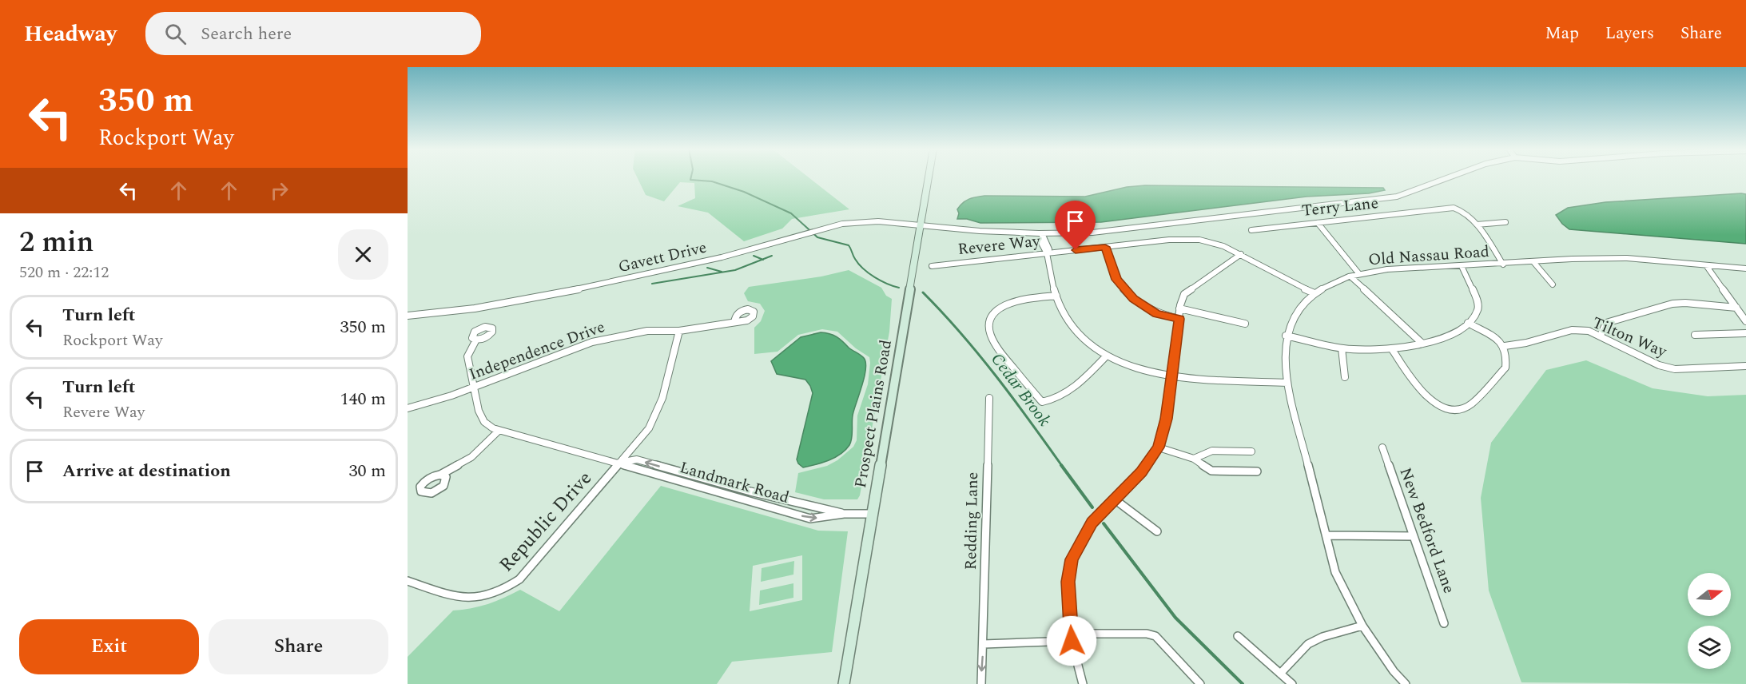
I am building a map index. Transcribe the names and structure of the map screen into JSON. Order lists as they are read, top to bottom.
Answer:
{
  "streets": {
    "street": [
      "Terry Lane",
      "Revere Way",
      "Old Nassau Road",
      "Gavett Drive",
      "Tilton Way",
      "Independence Drive",
      "Prospect Plains Road",
      "Landmark Road",
      "Redding Lane",
      "Republic Drive",
      "New Bedford Lane"
    ]
  },
  "crossings": [
    ["Revere Way", "Old Nassau Road"],
    ["Gavett Drive", "Prospect Plains Road"],
    ["Independence Drive", "Landmark Road"],
    ["Independence Drive", "Republic Drive"],
    ["Prospect Plains Road", "Landmark Road"],
    ["Landmark Road", "Republic Drive"]
  ],
  "water": ["Cedar Brook"],
  "north": "right",
  "page": {
    "header": "Headway",
    "search": "Search here",
    "nav": ["Map", "Layers", "Share"],
    "turn": ["350 m", "Rockport Way"],
    "heading": ["2 min", "520 m · 22:12"],
    "list": [
      {
        "name": "Turn left",
        "note": "Rockport Way",
        "value": "350 m"
      },
      {
        "name": "Turn left",
        "note": "Revere Way",
        "value": "140 m"
      },
      {
        "name": "Arrive at destination",
        "value": "30 m"
      }
    ],
    "buttons": ["Exit", "Share"]
  }
}
